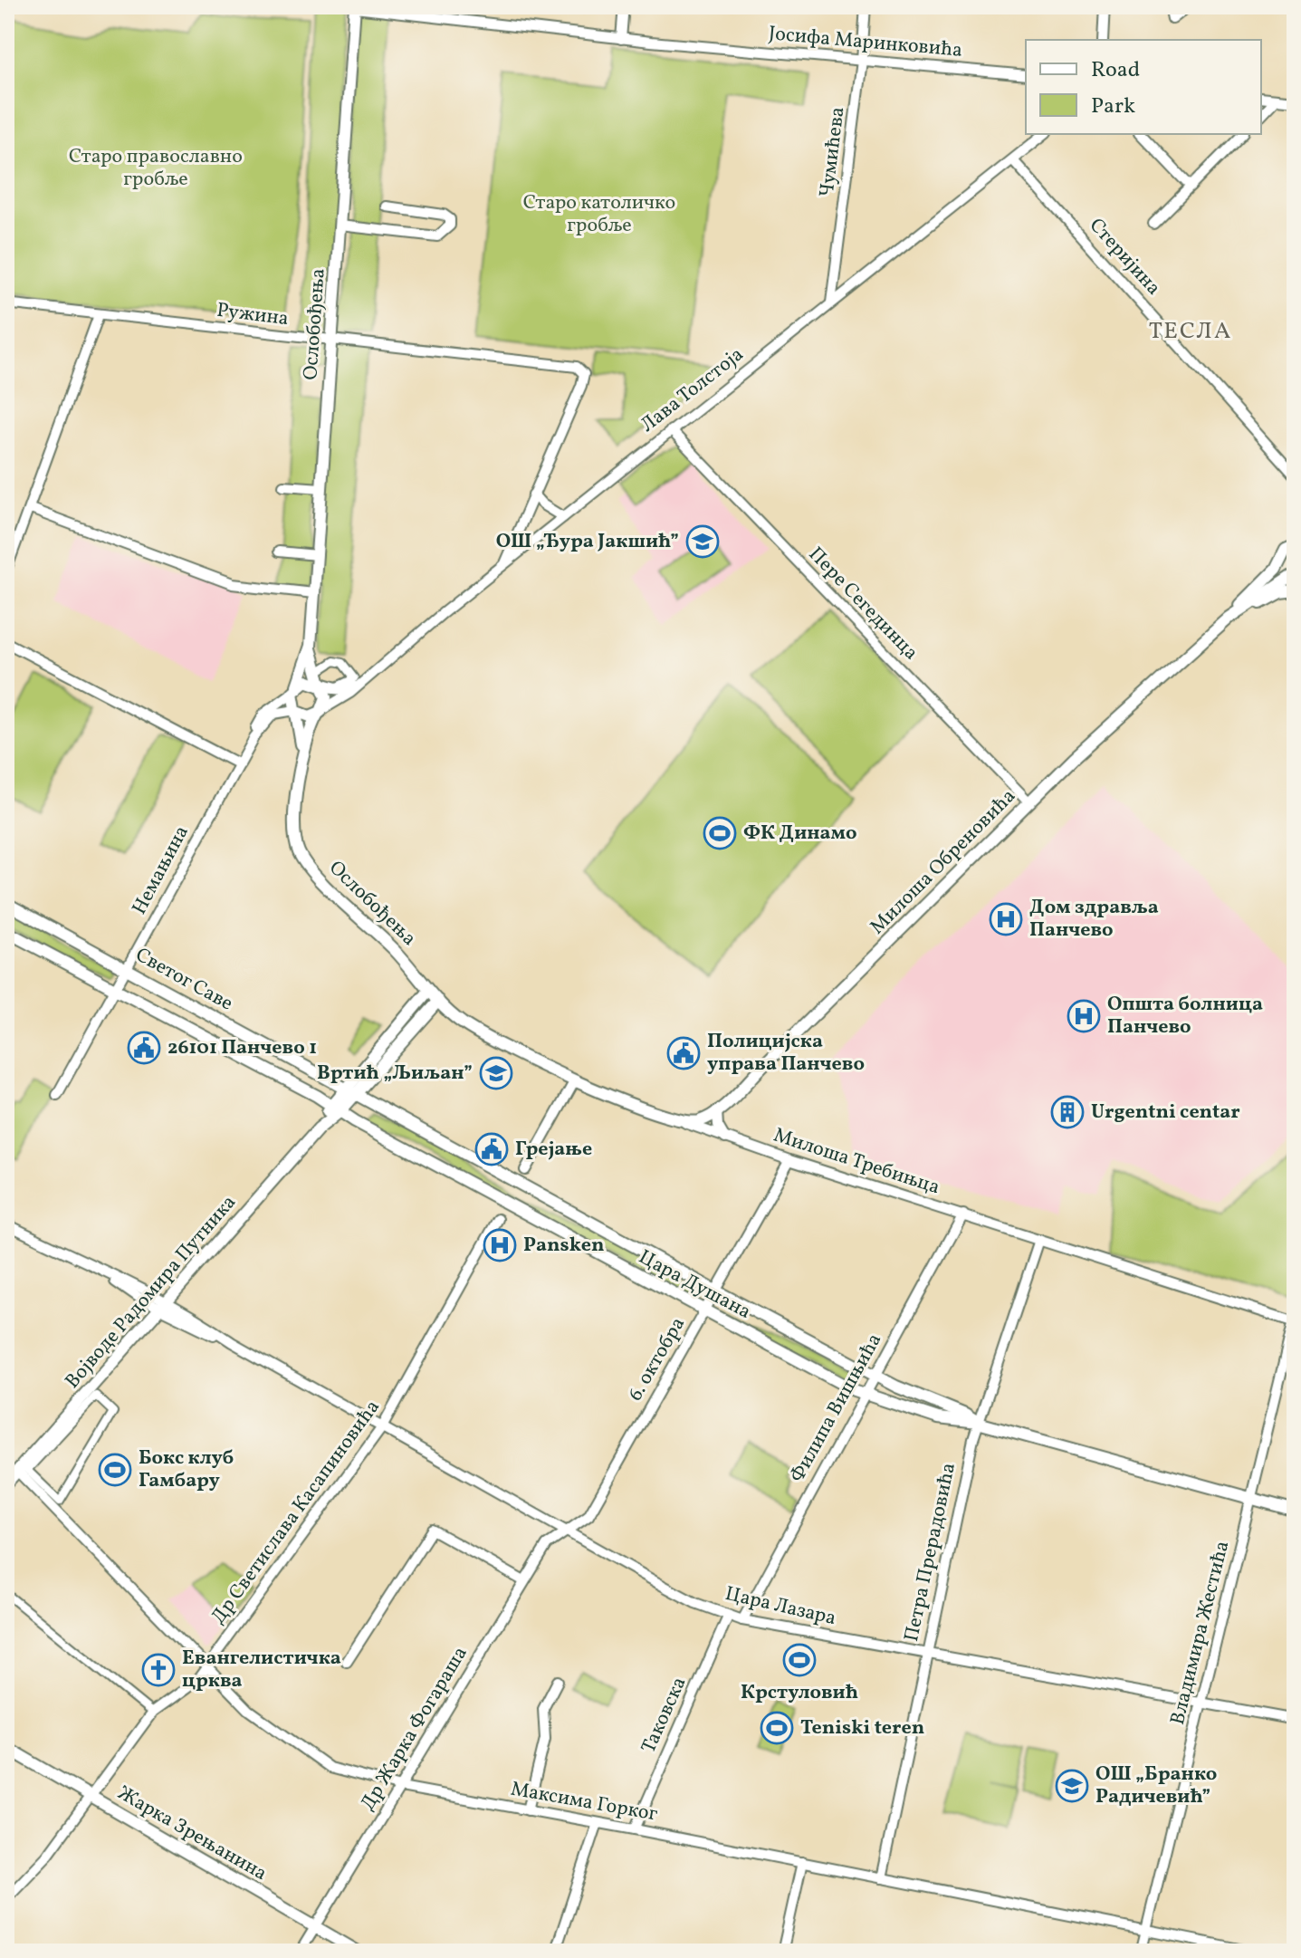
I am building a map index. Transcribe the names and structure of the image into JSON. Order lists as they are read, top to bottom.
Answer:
{
  "streets": {
    "street": [
      "Јосифа Маринковића",
      "Чумићева",
      "Стеријина",
      "Ружина",
      "Ослобођења",
      "Лава Толстоја",
      "Пере Сегединца",
      "Милоша Обреновића",
      "Немањина",
      "Светог Саве",
      "Милоша Требињца",
      "Цара Душана",
      "Војводе Радомира Путника",
      "6. октобра",
      "Филипа Вишњића",
      "Др Светислава Касапиновића",
      "Петра Прерадовића",
      "Цара Лазара",
      "Владимира Жестића",
      "Таковска",
      "Др Жарка Фогараша",
      "Максима Горког",
      "Жарка Зрењанина"
    ]
  },
  "crossings": [
    ["Јосифа Маринковића", "Чумићева"],
    ["Јосифа Маринковића", "Ослобођења"],
    ["Чумићева", "Лава Толстоја"],
    ["Стеријина", "Лава Толстоја"],
    ["Ружина", "Ослобођења"],
    ["Ослобођења", "Лава Толстоја"],
    ["Ослобођења", "Милоша Требињца"],
    ["Ослобођења", "Војводе Радомира Путника"],
    ["Лава Толстоја", "Пере Сегединца"],
    ["Пере Сегединца", "Милоша Обреновића"],
    ["Милоша Обреновића", "Милоша Требињца"],
    ["Немањина", "Светог Саве"],
    ["Светог Саве", "Цара Душана"],
    ["Светог Саве", "Војводе Радомира Путника"],
    ["Милоша Требињца", "Војводе Радомира Путника"],
    ["Милоша Требињца", "6. октобра"],
    ["Милоша Требињца", "Филипа Вишњића"],
    ["Милоша Требињца", "Петра Прерадовића"],
    ["Милоша Требињца", "Владимира Жестића"],
    ["Цара Душана", "Војводе Радомира Путника"],
    ["Цара Душана", "6. октобра"],
    ["Цара Душана", "Филипа Вишњића"],
    ["Цара Душана", "Петра Прерадовића"],
    ["Цара Душана", "Владимира Жестића"],
    ["Војводе Радомира Путника", "Цара Лазара"],
    ["Војводе Радомира Путника", "Максима Горког"],
    ["6. октобра", "Цара Лазара"],
    ["6. октобра", "Др Жарка Фогараша"],
    ["Филипа Вишњића", "Цара Лазара"],
    ["Др Светислава Касапиновића", "Цара Лазара"],
    ["Др Светислава Касапиновића", "Максима Горког"],
    ["Др Светислава Касапиновића", "Жарка Зрењанина"],
    ["Петра Прерадовића", "Цара Лазара"],
    ["Петра Прерадовића", "Максима Горког"],
    ["Цара Лазара", "Владимира Жестића"],
    ["Цара Лазара", "Таковска"],
    ["Цара Лазара", "Др Жарка Фогараша"],
    ["Владимира Жестића", "Максима Горког"],
    ["Таковска", "Максима Горког"],
    ["Др Жарка Фогараша", "Максима Горког"],
    ["Др Жарка Фогараша", "Жарка Зрењанина"]
  ],
  "districts": ["ТЕСЛА"],
  "parks": ["Старо православно гробље", "Старо католичко гробље"],
  "places": {
    "school or university": ["ОШ „Ђура Јакшић”", "Вртић „Љиљан”", "ОШ „Бранко Радичевић”"],
    "sports": [
      "ФК Динамо",
      "Бокс клуб Гамбару",
      "Крстуловић",
      "Teniski teren"
    ],
    "hospital": ["Дом здравља Панчево", "Општа болница Панчево", "Pansken"],
    "public building": ["26101 Панчево 1", "Полицијска управа Панчево", "Грејање"],
    "building": ["Urgentni centar"],
    "church": ["Евангелистичка црква"]
  },
  "legend": ["Road", "Park"]
}
